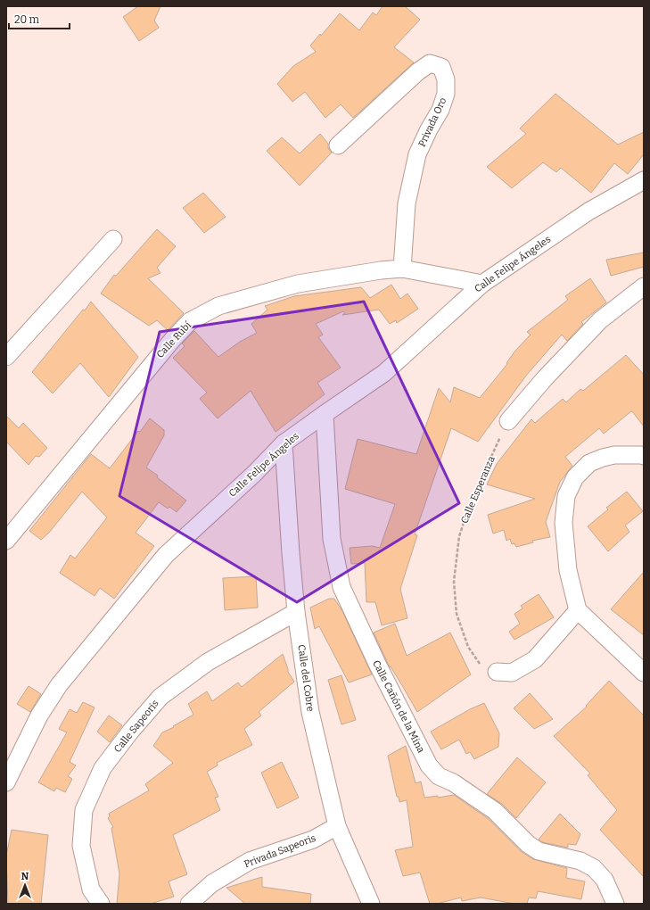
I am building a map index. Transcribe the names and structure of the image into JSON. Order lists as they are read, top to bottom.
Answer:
{
  "streets": {
    "street": [
      "Privada Oro",
      "Calle Felipe Ángeles",
      "Calle Rubí",
      "Calle del Cobre",
      "Calle Cañón de la Mina",
      "Calle Sapeoris",
      "Privada Sapeoris"
    ],
    "path": ["Calle Esperanza"]
  },
  "crossings": [
    ["Privada Oro", "Calle Rubí"],
    ["Calle Felipe Ángeles", "Calle Rubí"],
    ["Calle Felipe Ángeles", "Calle del Cobre"],
    ["Calle Felipe Ángeles", "Calle Cañón de la Mina"],
    ["Calle del Cobre", "Calle Sapeoris"],
    ["Calle del Cobre", "Privada Sapeoris"]
  ],
  "scale_bar": "20 m",
  "north": "top"
}
